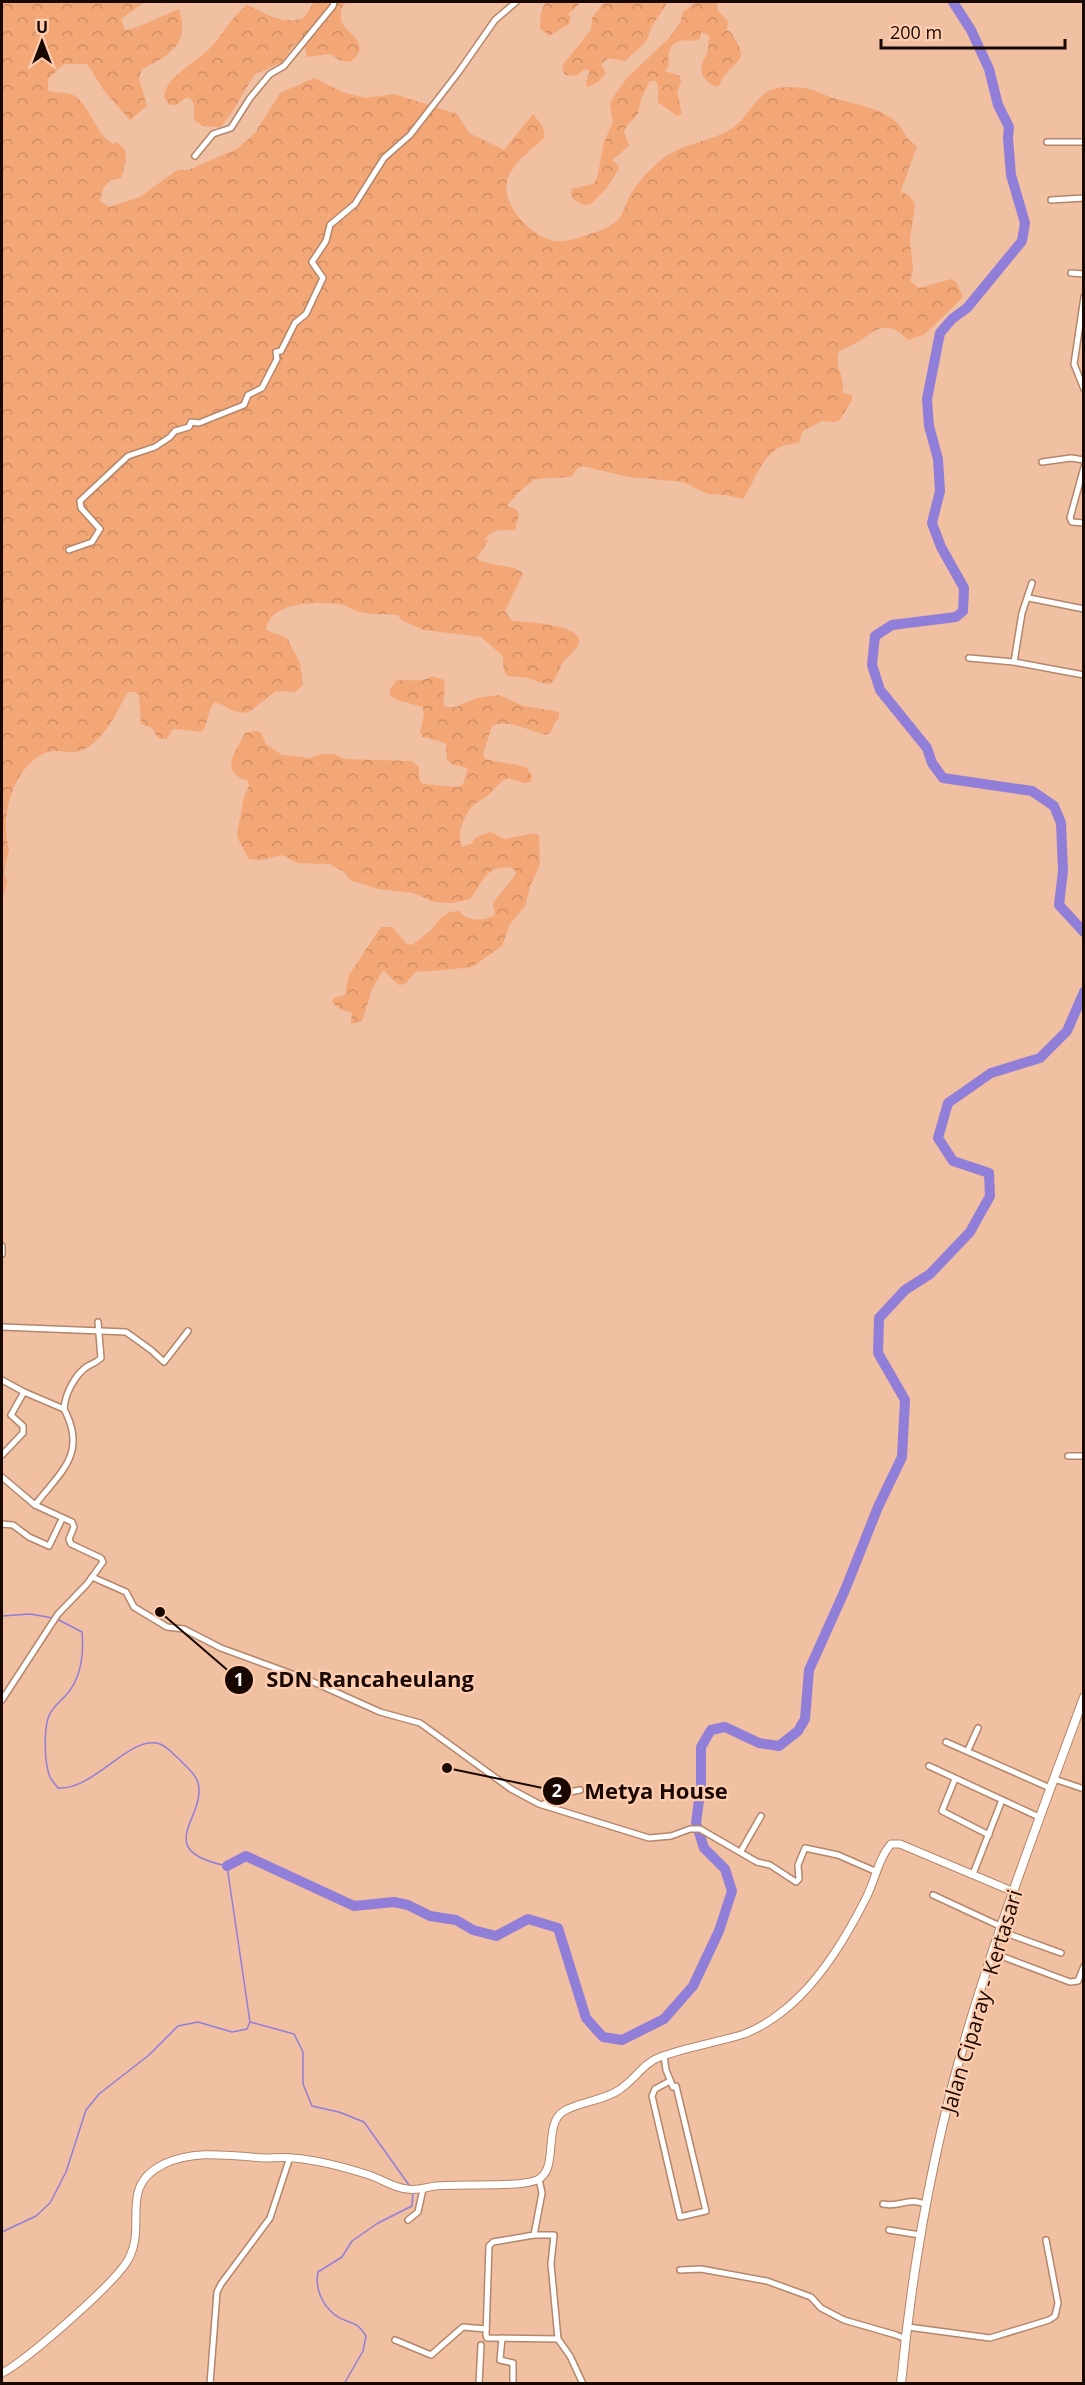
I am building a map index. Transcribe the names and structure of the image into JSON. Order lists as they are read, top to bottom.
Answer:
{
  "streets": {
    "main road": ["Jalan Ciparay - Kertasari"]
  },
  "places": ["SDN Rancaheulang", "Metya House"],
  "scale_bar": "200 m",
  "north": "top"
}
